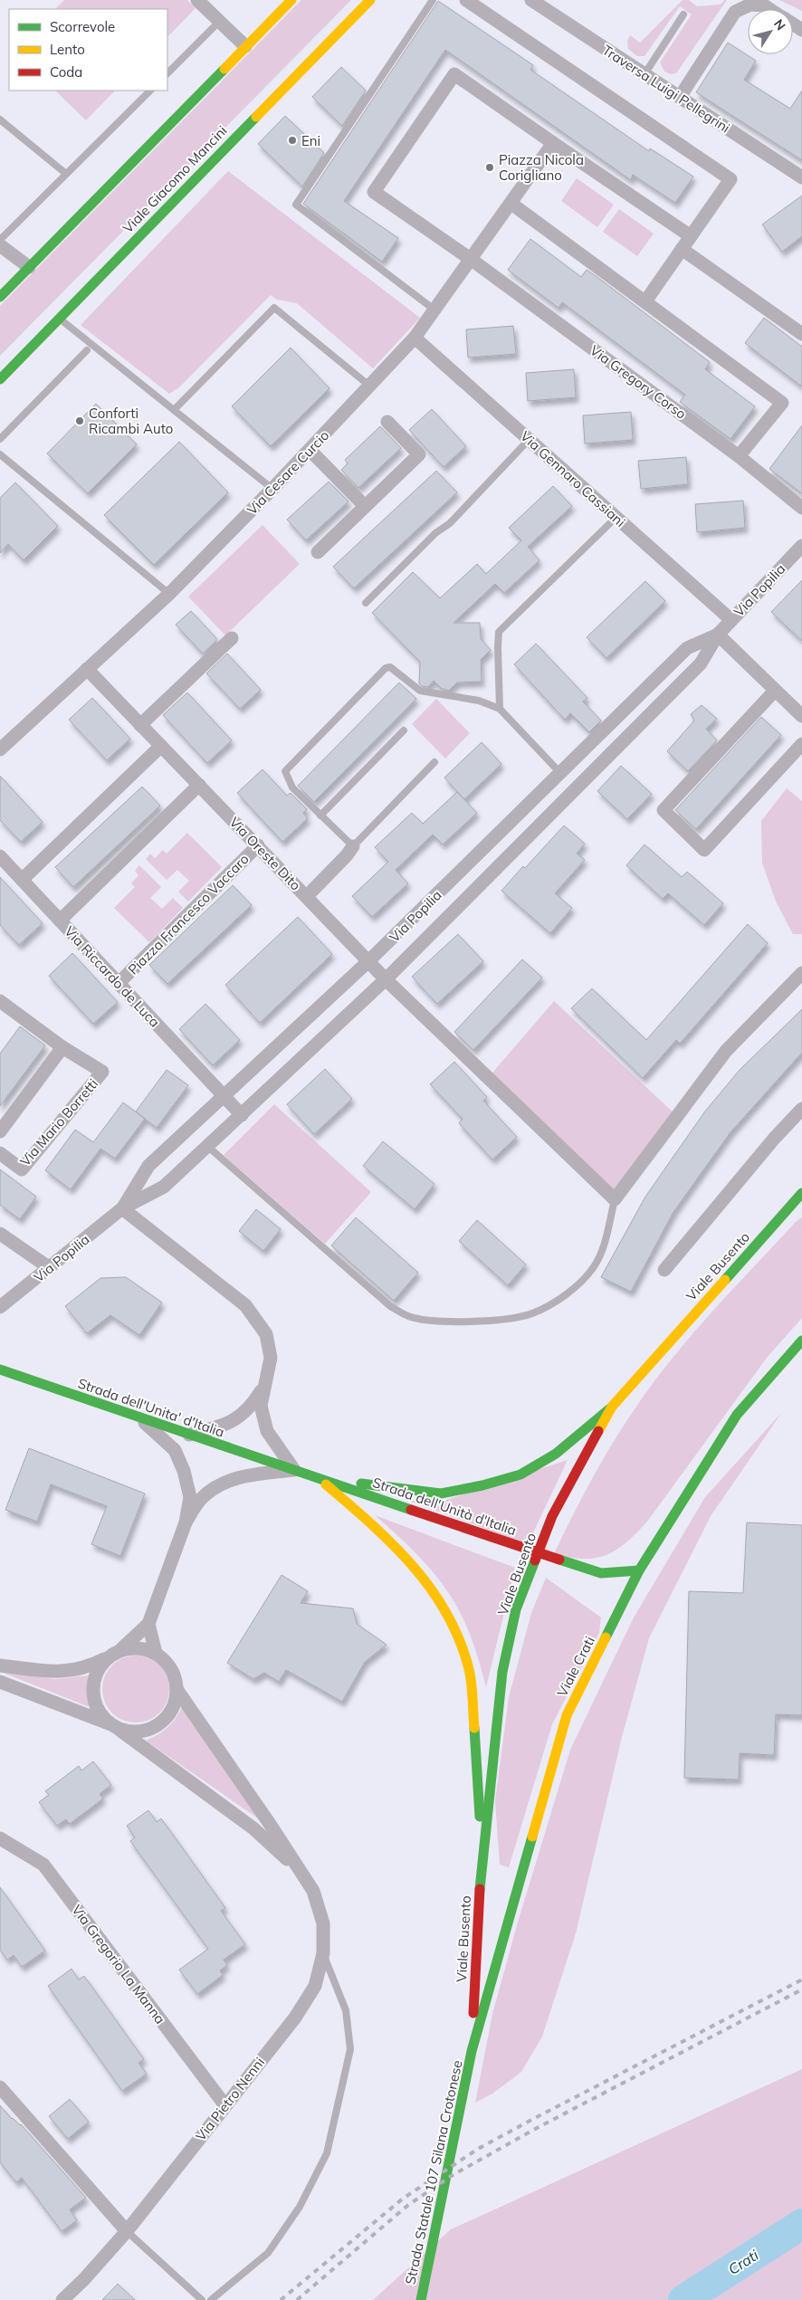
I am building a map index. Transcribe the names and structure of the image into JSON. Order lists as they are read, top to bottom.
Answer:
{
  "streets": {
    "main road": [
      "Viale Giacomo Mancini",
      "Viale Busento",
      "Strada dell'Unita' d'Italia",
      "Strada dell'Unità d'Italia",
      "Viale Crati",
      "Strada Statale 107 Silana Crotonese"
    ],
    "street": [
      "Traversa Luigi Pellegrini",
      "Via Gregory Corso",
      "Via Cesare Curcio",
      "Via Gennaro Cassiani",
      "Via Popilia",
      "Via Oreste Dito",
      "Piazza Francesco Vaccaro",
      "Via Riccardo de Luca",
      "Via Mario Borretti",
      "Via Gregorio La Manna",
      "Via Pietro Nenni"
    ]
  },
  "crossings": [
    ["Via Gregory Corso", "Via Cesare Curcio"],
    ["Via Cesare Curcio", "Via Gennaro Cassiani"],
    ["Via Cesare Curcio", "Via Oreste Dito"],
    ["Via Gennaro Cassiani", "Via Popilia"],
    ["Via Popilia", "Via Oreste Dito"],
    ["Via Popilia", "Via Riccardo de Luca"],
    ["Via Oreste Dito", "Piazza Francesco Vaccaro"],
    ["Piazza Francesco Vaccaro", "Via Riccardo de Luca"],
    ["Viale Busento", "Viale Crati"],
    ["Viale Busento", "Strada Statale 107 Silana Crotonese"],
    ["Strada dell'Unita' d'Italia", "Strada dell'Unità d'Italia"],
    ["Strada dell'Unità d'Italia", "Viale Crati"],
    ["Viale Crati", "Strada Statale 107 Silana Crotonese"],
    ["Via Gregorio La Manna", "Via Pietro Nenni"]
  ],
  "water": ["Crati"],
  "places": ["Eni", "Piazza Nicola Corigliano", "Conforti Ricambi Auto"],
  "legend": ["Scorrevole", "Lento", "Coda"],
  "north": "top right"
}
